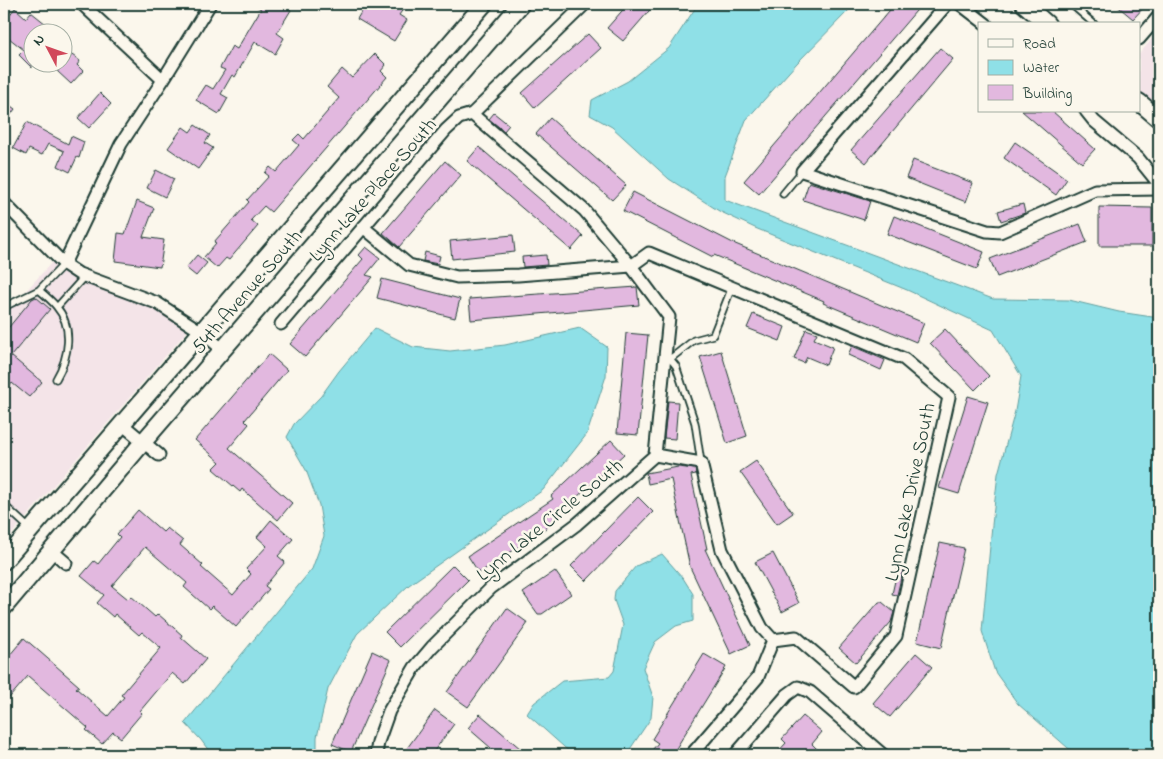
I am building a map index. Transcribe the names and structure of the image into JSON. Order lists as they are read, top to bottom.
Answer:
{
  "streets": {
    "main road": ["54th Avenue South"],
    "street": ["Lynn Lake Place South", "Lynn Lake Drive South", "Lynn Lake Circle South"]
  },
  "legend": ["Road", "Water", "Building"],
  "north": "top left"
}
